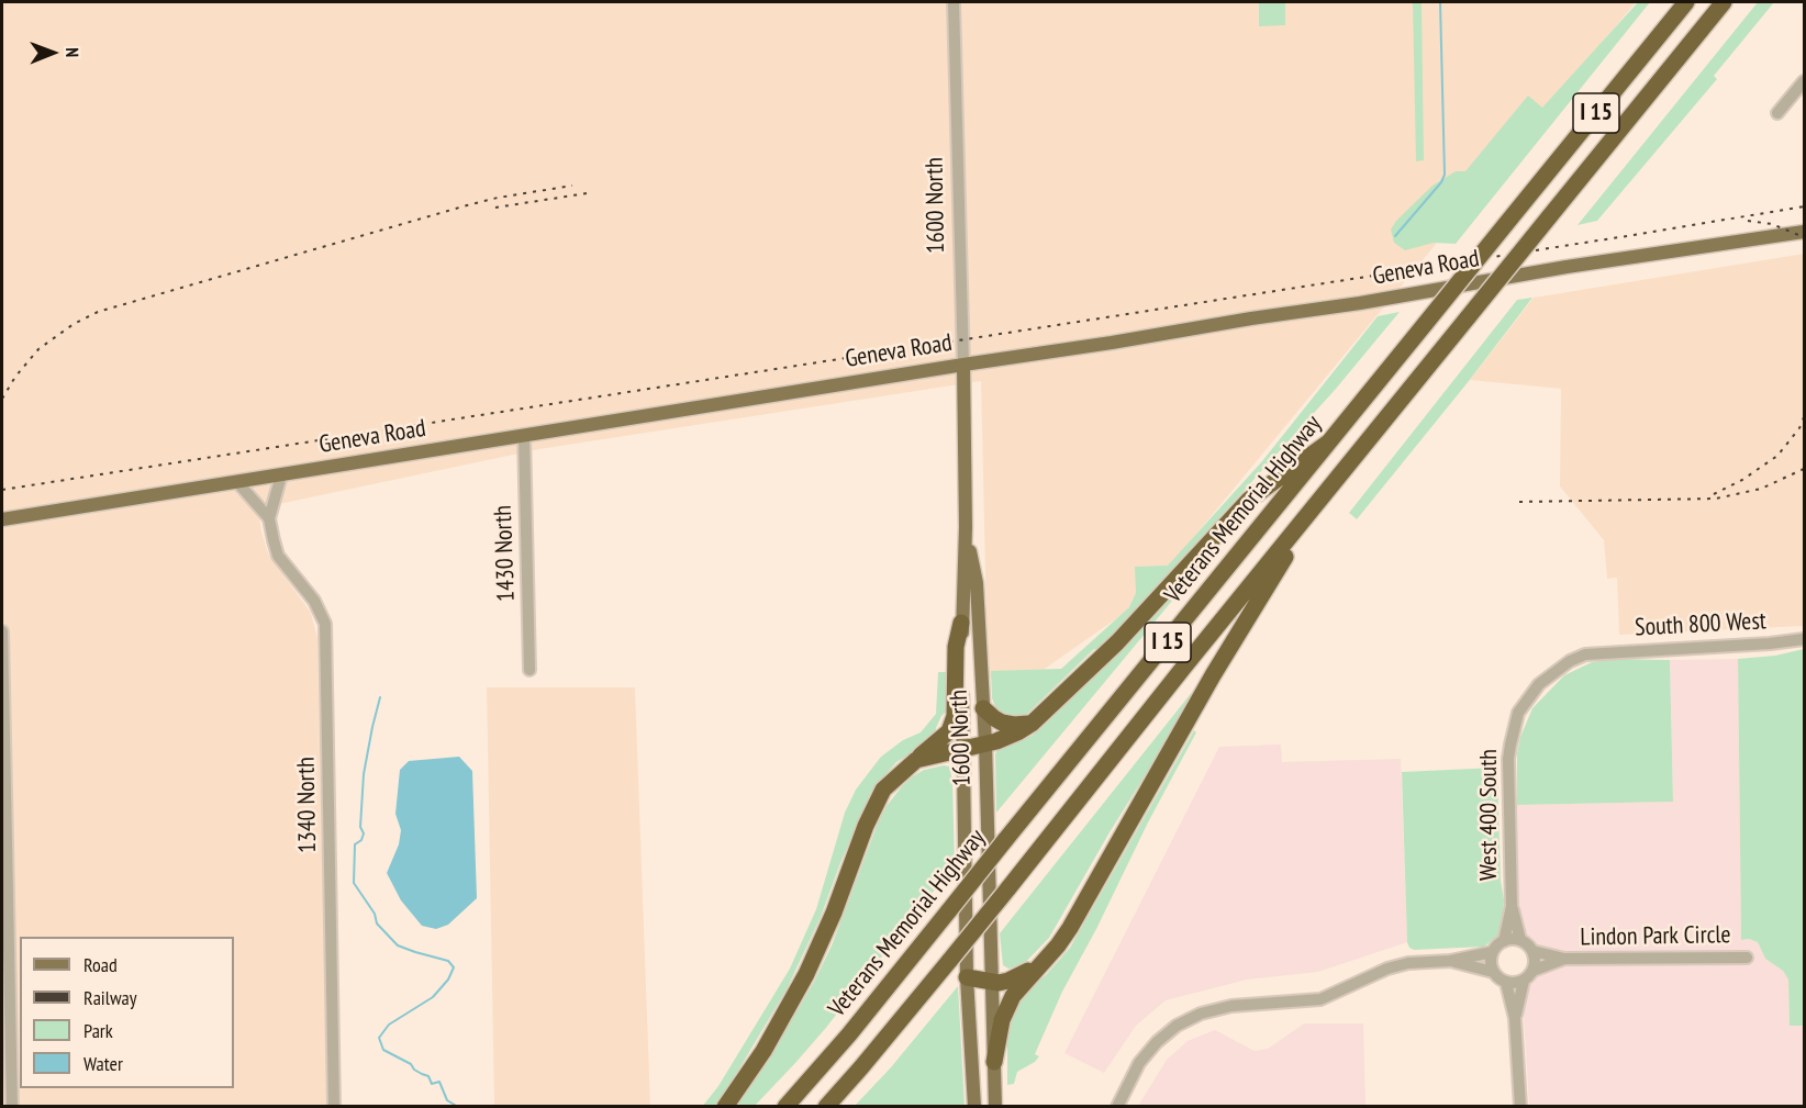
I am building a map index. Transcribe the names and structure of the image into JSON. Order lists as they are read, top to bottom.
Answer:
{
  "streets": {
    "highway": ["I 15", "Veterans Memorial Highway"],
    "main road": ["1600 North", "Geneva Road"],
    "street": [
      "1430 North",
      "South 800 West",
      "1340 North",
      "West 400 South",
      "Lindon Park Circle"
    ]
  },
  "crossings": [
    ["1600 North", "Geneva Road"],
    ["Geneva Road", "1430 North"],
    ["South 800 West", "West 400 South"]
  ],
  "legend": [
    "Road",
    "Railway",
    "Park",
    "Water"
  ],
  "north": "right"
}
